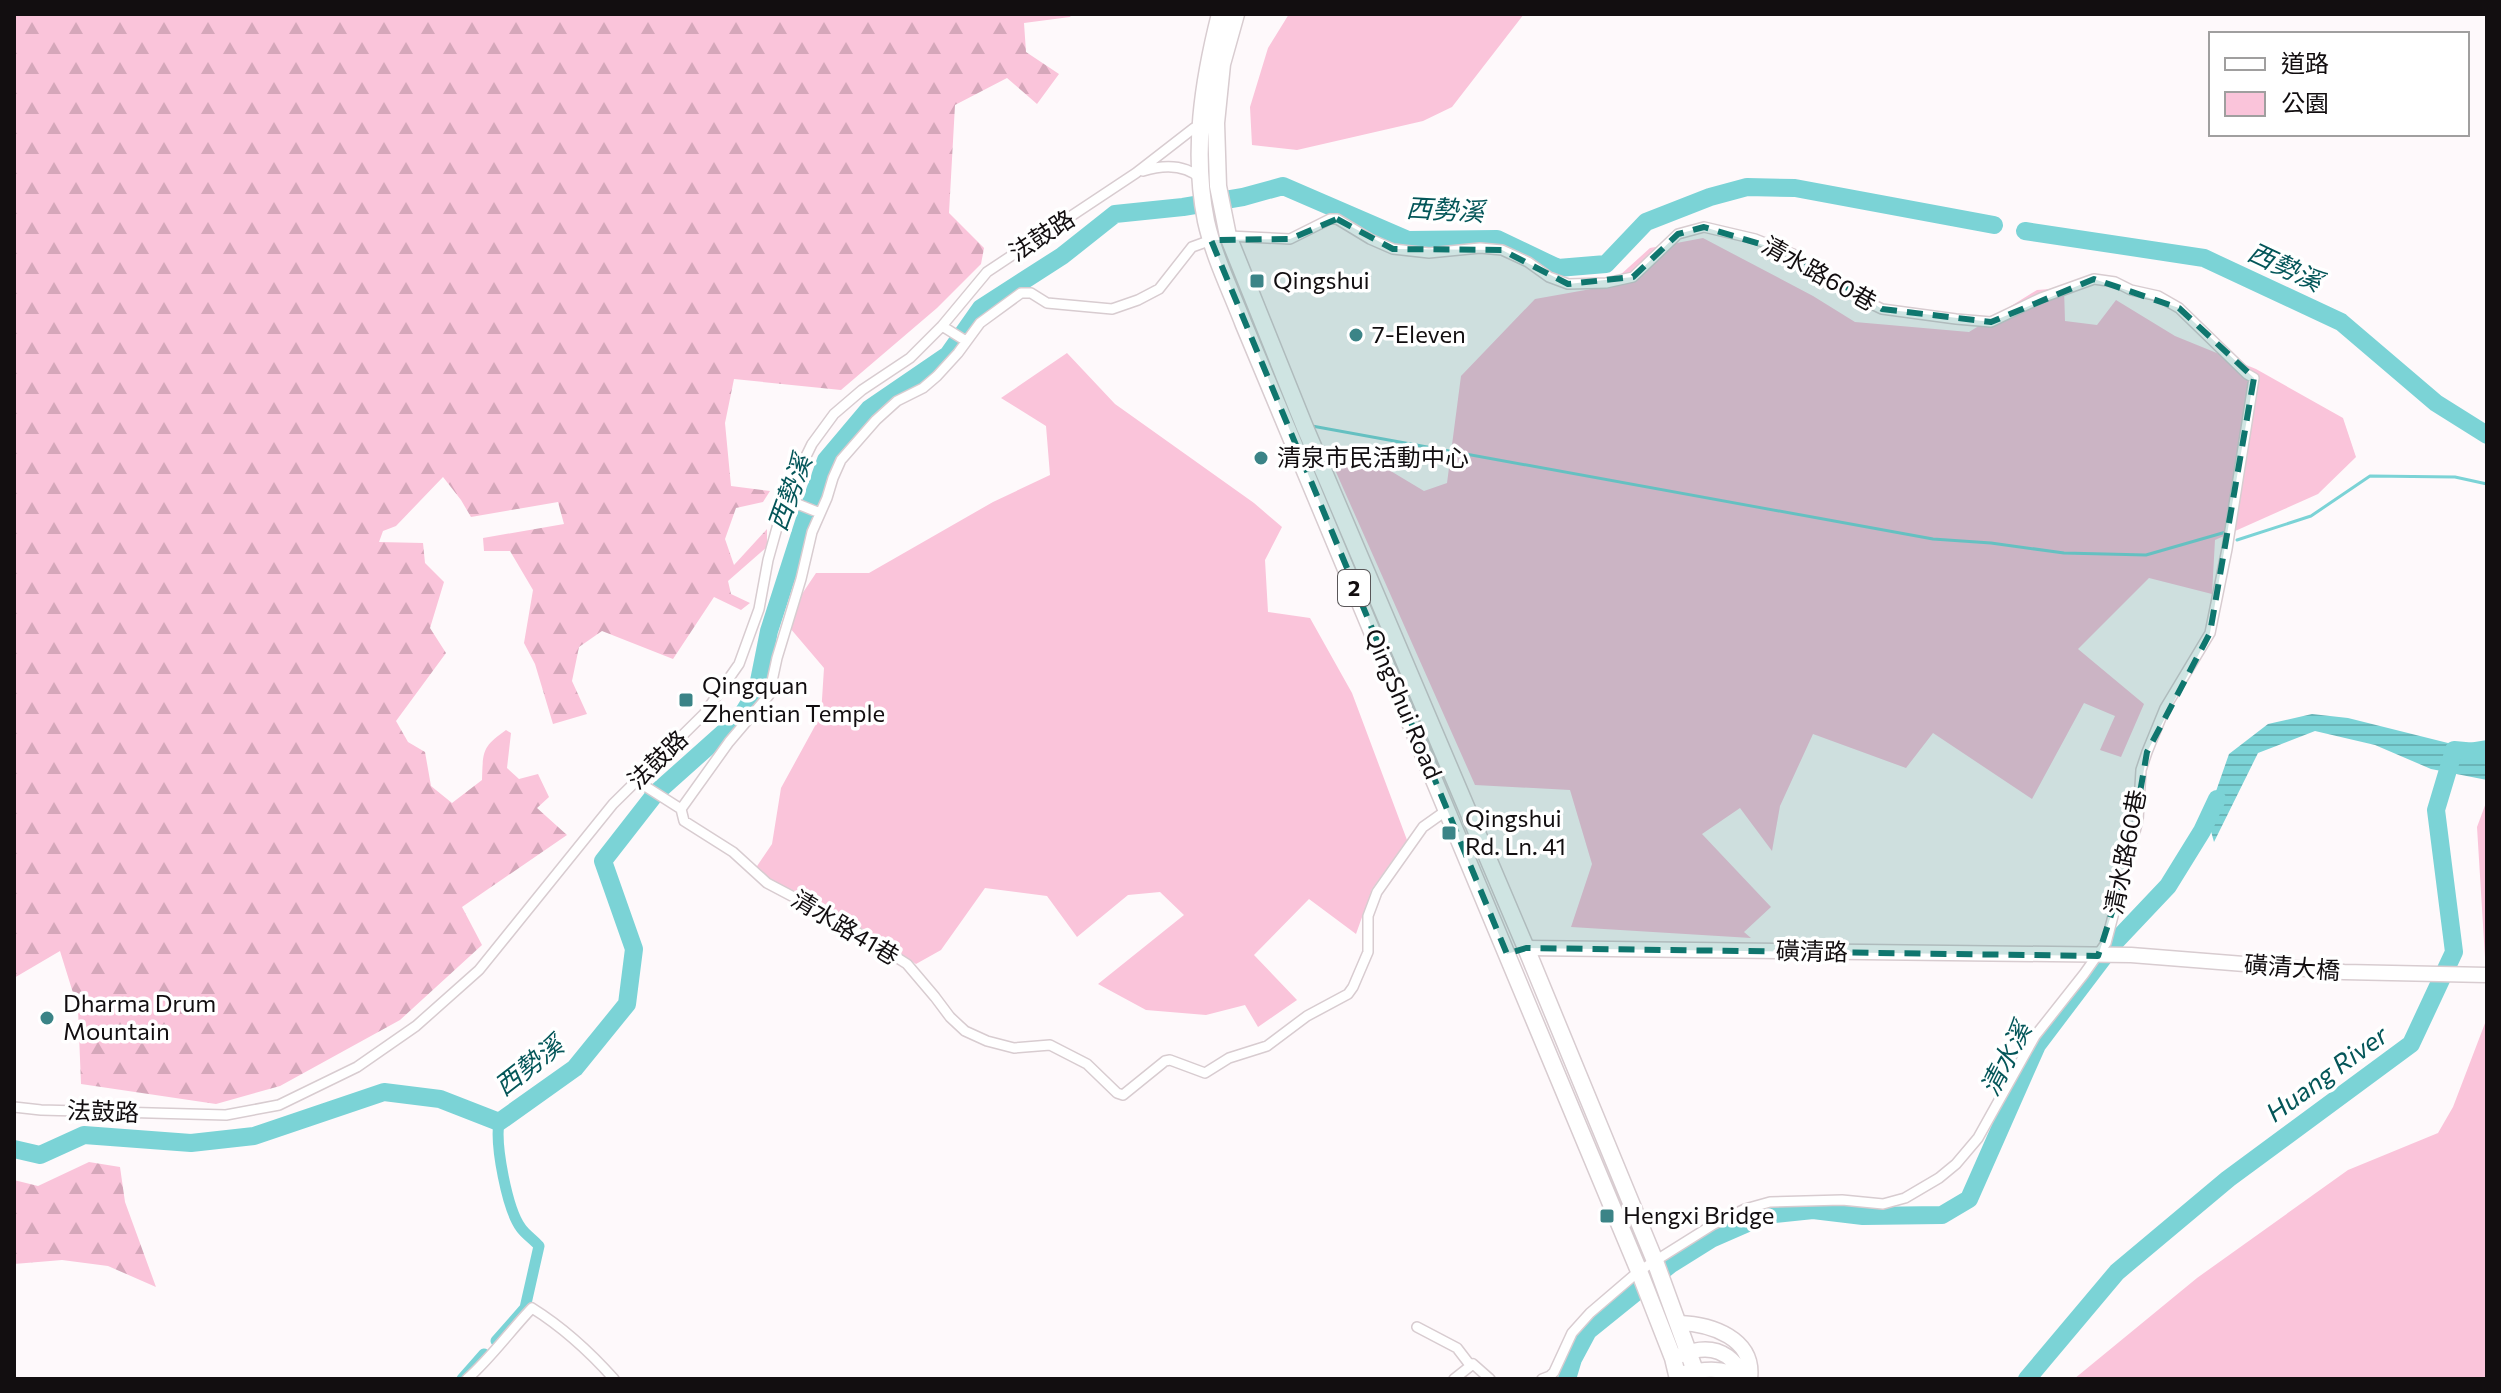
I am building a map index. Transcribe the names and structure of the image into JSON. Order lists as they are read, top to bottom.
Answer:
{
  "streets": {
    "main road": ["2", "QingShui Road"],
    "street": [
      "法鼓路",
      "清水路60巷",
      "清水路41巷",
      "磺清路",
      "磺清大橋"
    ]
  },
  "crossings": [
    ["法鼓路", "2"],
    ["法鼓路", "清水路41巷"],
    ["清水路60巷", "QingShui Road"],
    ["清水路60巷", "磺清路"],
    ["清水路60巷", "磺清大橋"],
    ["2", "QingShui Road"],
    ["QingShui Road", "清水路41巷"],
    ["QingShui Road", "磺清路"],
    ["磺清路", "磺清大橋"]
  ],
  "water": ["西勢溪", "清水溪", "Huang River"],
  "places": {
    "transit": [
      "Qingshui",
      "Qingquan Zhentian Temple",
      "Qingshui Rd. Ln. 41",
      "Hengxi Bridge"
    ],
    "other": ["7-Eleven", "清泉市民活動中心", "Dharma Drum Mountain"]
  },
  "legend": ["道路", "公園"]
}
